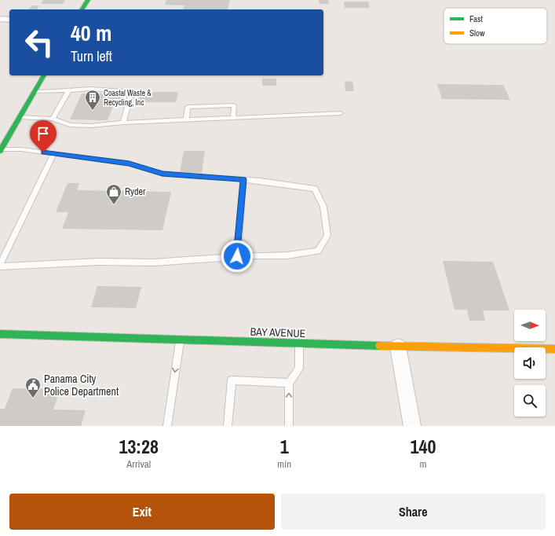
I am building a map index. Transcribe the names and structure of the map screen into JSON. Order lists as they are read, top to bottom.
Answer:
{
  "streets": {
    "street": ["BAY AVENUE"]
  },
  "places": {
    "building": ["Coastal Waste & Recycling, Inc"],
    "shop": ["Ryder"],
    "public building": ["Panama City Police Department"]
  },
  "legend": ["Fast", "Slow"],
  "north": "right",
  "page": {
    "turn": ["40 m", "Turn left"],
    "eta": [
      "13:28",
      "Arrival",
      "1",
      "min",
      "140",
      "m"
    ],
    "buttons": ["Exit", "Share"]
  }
}
